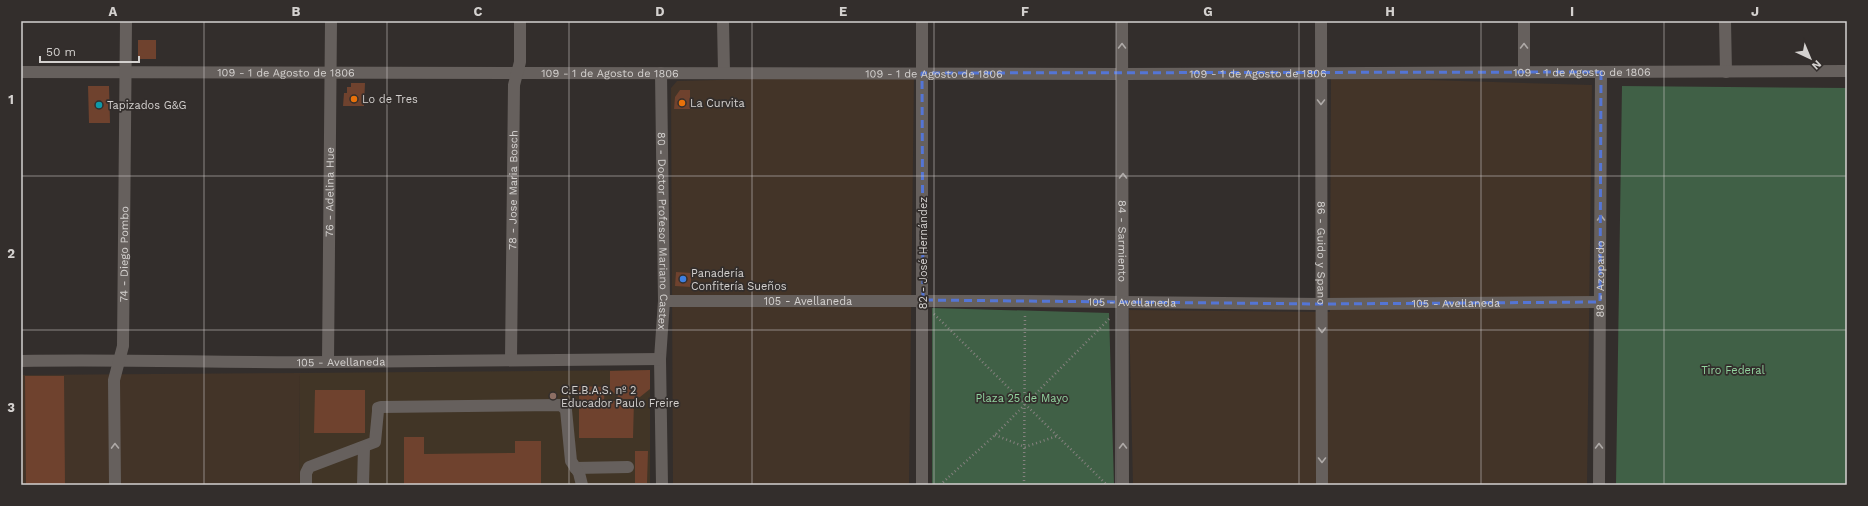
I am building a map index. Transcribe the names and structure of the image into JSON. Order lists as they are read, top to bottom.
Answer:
{
  "streets": {
    "street": [
      "109 - 1 de Agosto de 1806",
      "78 - Jose Maria Bosch",
      "76 - Adelina Hue",
      "80 - Doctor Profesor Mariano Castex",
      "84 - Sarmiento",
      "82 - José Hernández",
      "86 - Guido y Spano",
      "74 - Diego Pombo",
      "88 - Azopardo",
      "105 - Avellaneda"
    ]
  },
  "crossings": [
    ["109 - 1 de Agosto de 1806", "78 - Jose Maria Bosch"],
    ["109 - 1 de Agosto de 1806", "76 - Adelina Hue"],
    ["109 - 1 de Agosto de 1806", "80 - Doctor Profesor Mariano Castex"],
    ["109 - 1 de Agosto de 1806", "84 - Sarmiento"],
    ["109 - 1 de Agosto de 1806", "82 - José Hernández"],
    ["109 - 1 de Agosto de 1806", "86 - Guido y Spano"],
    ["109 - 1 de Agosto de 1806", "74 - Diego Pombo"],
    ["109 - 1 de Agosto de 1806", "88 - Azopardo"],
    ["78 - Jose Maria Bosch", "105 - Avellaneda"],
    ["76 - Adelina Hue", "105 - Avellaneda"],
    ["80 - Doctor Profesor Mariano Castex", "105 - Avellaneda"],
    ["84 - Sarmiento", "105 - Avellaneda"],
    ["82 - José Hernández", "105 - Avellaneda"],
    ["86 - Guido y Spano", "105 - Avellaneda"],
    ["74 - Diego Pombo", "105 - Avellaneda"],
    ["88 - Azopardo", "105 - Avellaneda"]
  ],
  "one_way": ["84 - Sarmiento", "86 - Guido y Spano", "88 - Azopardo"],
  "parks": ["Tiro Federal", "Plaza 25 de Mayo"],
  "places": [
    "Lo de Tres",
    "La Curvita",
    "Tapizados G&G",
    "Panadería Confitería Sueños",
    "C.E.B.A.S. nº 2 Educador Paulo Freire"
  ],
  "scale_bar": "50 m",
  "north": "bottom right",
  "grid": {
    "columns": [
      "A",
      "B",
      "C",
      "D",
      "E",
      "F",
      "G",
      "H",
      "I",
      "J"
    ],
    "rows": ["1", "2", "3"]
  }
}
